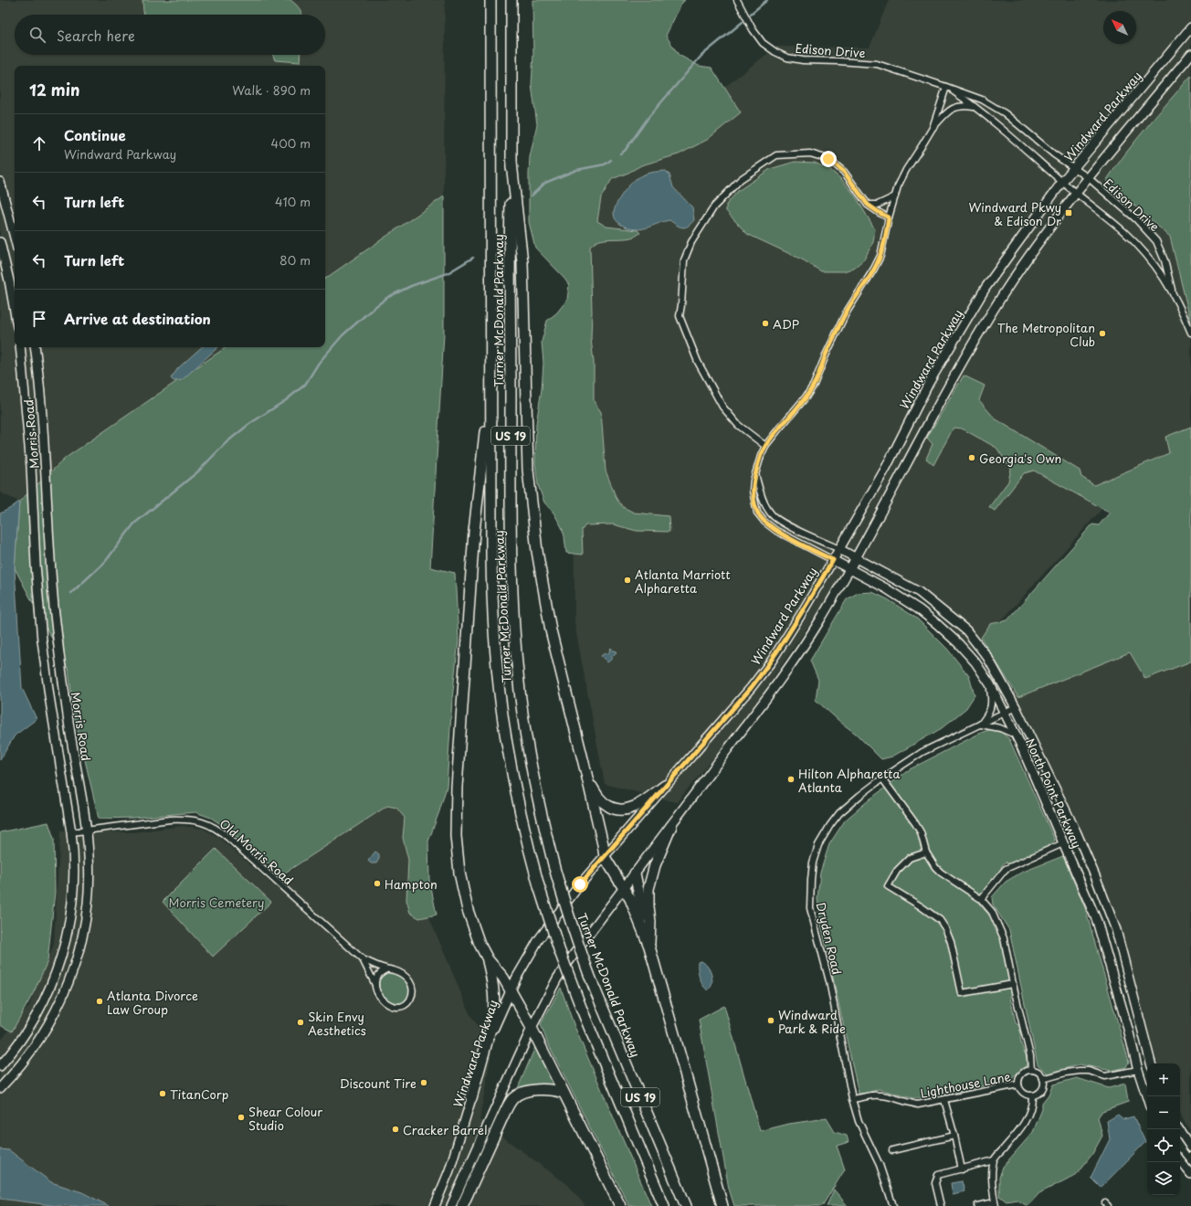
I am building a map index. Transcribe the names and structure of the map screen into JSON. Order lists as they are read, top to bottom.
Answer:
{
  "streets": {
    "highway": ["Turner McDonald Parkway", "US 19"],
    "street": [
      "Edison Drive",
      "Windward Parkway",
      "Morris Road",
      "North Point Parkway",
      "Old Morris Road",
      "Dryden Road",
      "Lighthouse Lane"
    ]
  },
  "crossings": [
    ["Edison Drive", "Windward Parkway"],
    ["Windward Parkway", "North Point Parkway"],
    ["Morris Road", "Old Morris Road"],
    ["North Point Parkway", "Dryden Road"],
    ["Dryden Road", "Lighthouse Lane"]
  ],
  "parks": ["Morris Cemetery"],
  "places": {
    "transit": ["Windward Pkwy & Edison Dr"],
    "other": [
      "ADP",
      "The Metropolitan Club",
      "Georgia's Own",
      "Atlanta Marriott Alpharetta",
      "Hilton Alpharetta Atlanta",
      "Hampton",
      "Atlanta Divorce Law Group",
      "Windward Park & Ride",
      "Skin Envy Aesthetics",
      "Discount Tire",
      "TitanCorp",
      "Shear Colour Studio",
      "Cracker Barrel"
    ]
  },
  "north": "top left",
  "page": {
    "search": "Search here",
    "heading": ["12 min", "Walk · 890 m"],
    "list": [
      ["Continue", "Windward Parkway", "400 m"],
      ["Turn left", "410 m"],
      ["Turn left", "80 m"],
      "Arrive at destination"
    ],
    "map_buttons": ["+", "−"]
  }
}
